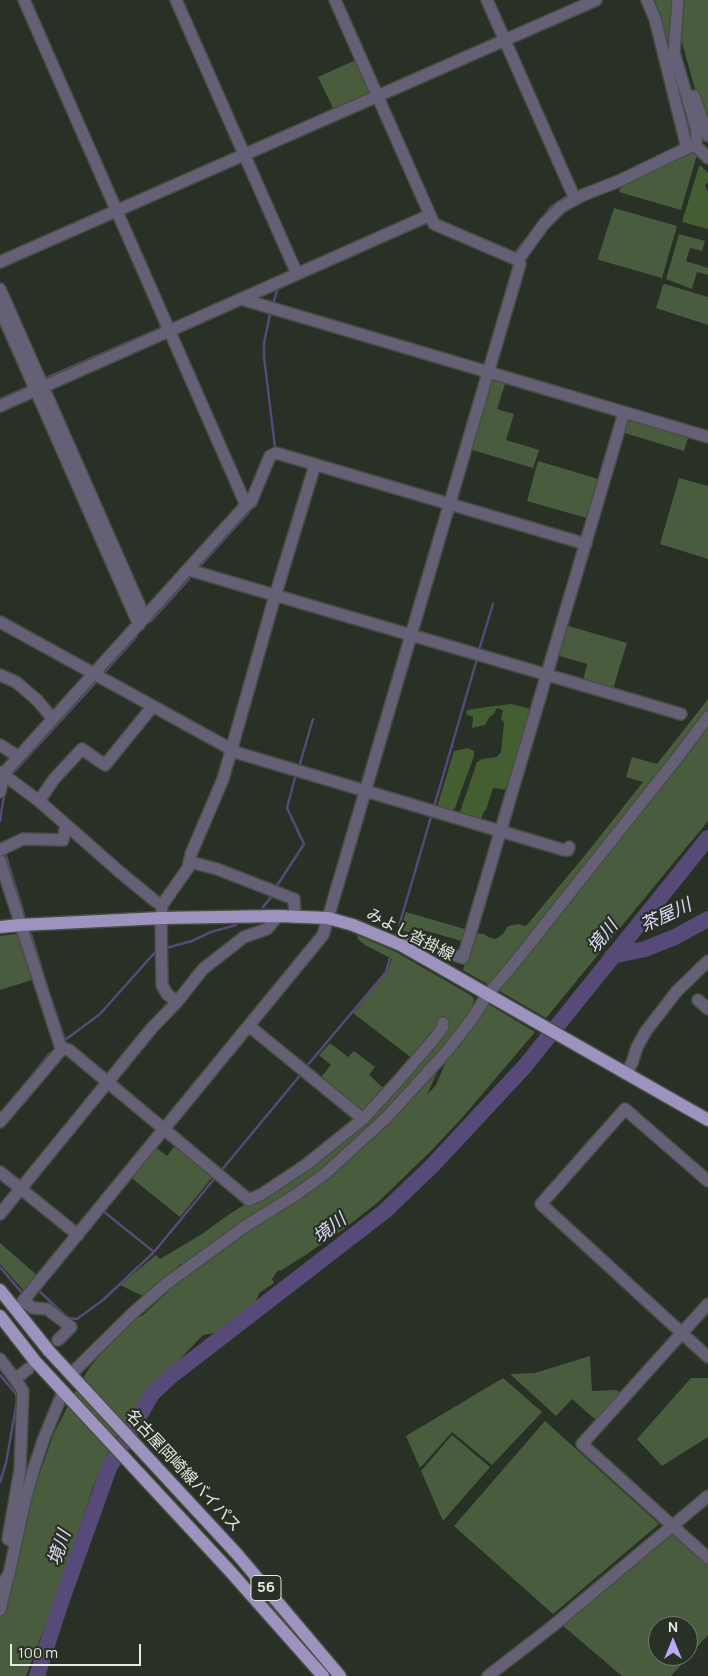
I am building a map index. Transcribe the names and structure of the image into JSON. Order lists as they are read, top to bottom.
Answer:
{
  "streets": {
    "main road": ["みよし沓掛線", "名古屋岡崎線バイパス", "56"]
  },
  "water": ["茶屋川", "境川"],
  "scale_bar": "100 m",
  "north": "top"
}
